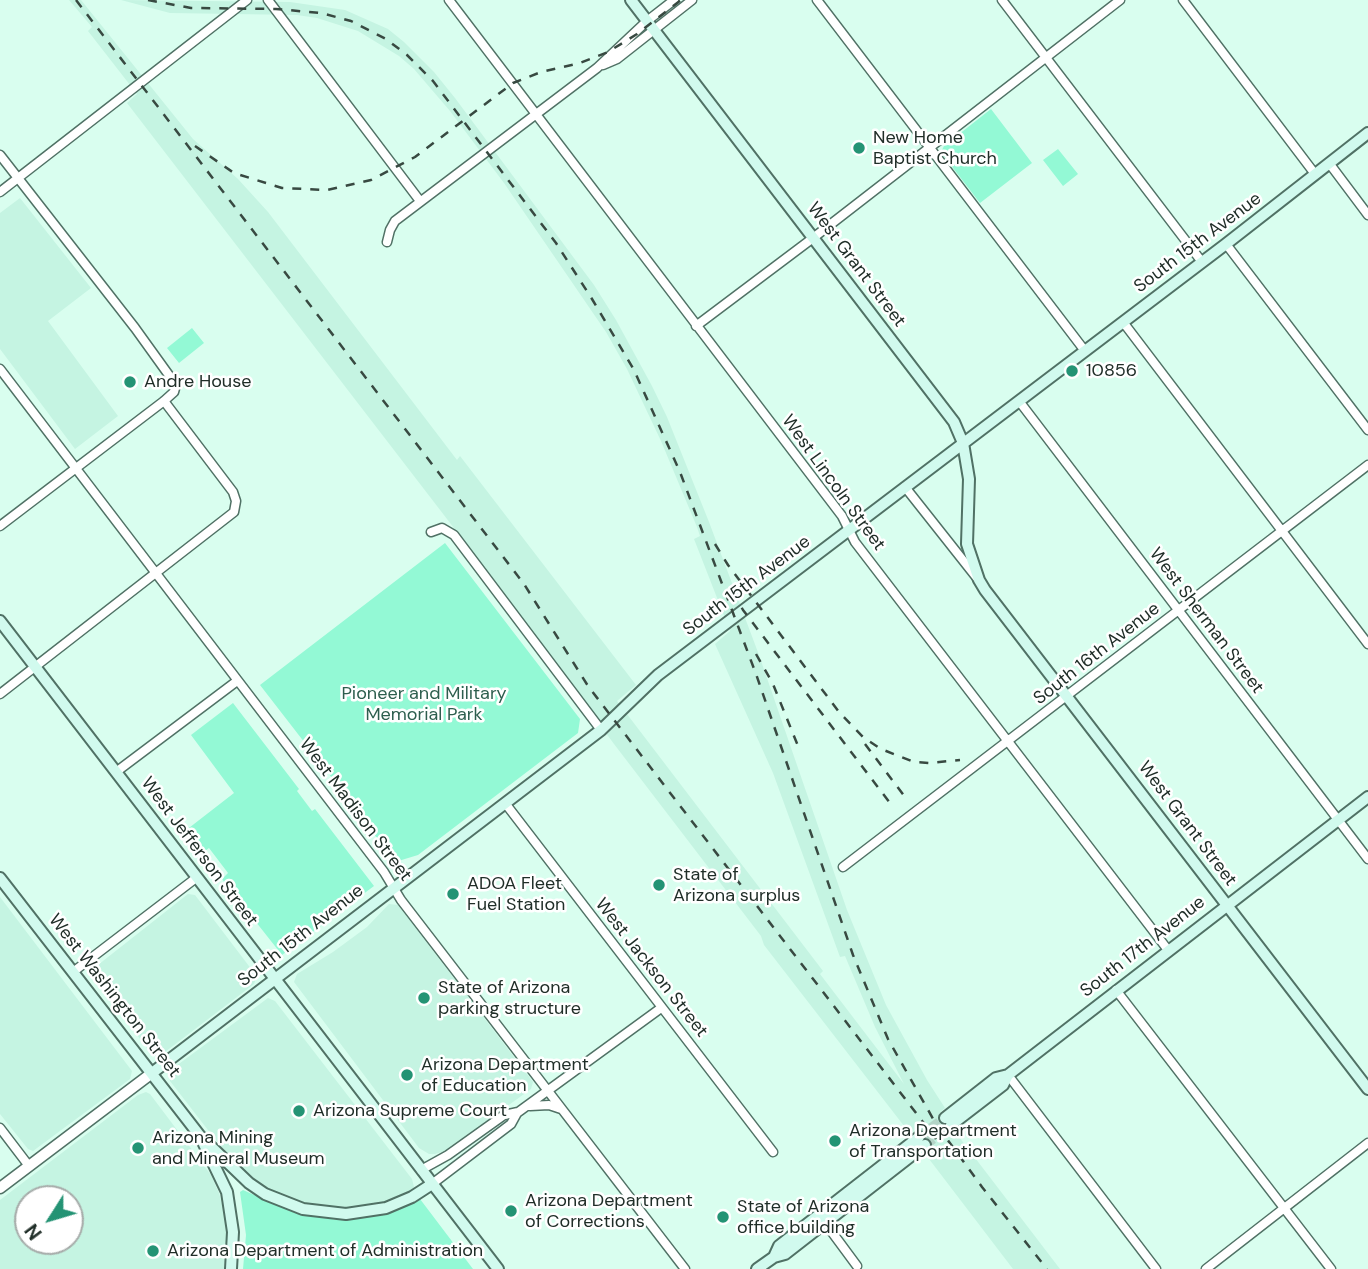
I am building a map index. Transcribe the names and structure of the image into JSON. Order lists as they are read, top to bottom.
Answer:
{
  "streets": {
    "main road": [
      "South 15th Avenue",
      "West Grant Street",
      "West Jefferson Street",
      "South 17th Avenue",
      "West Washington Street"
    ],
    "street": [
      "West Lincoln Street",
      "West Sherman Street",
      "South 16th Avenue",
      "West Madison Street",
      "West Jackson Street"
    ]
  },
  "crossings": [
    ["South 15th Avenue", "West Grant Street"],
    ["South 15th Avenue", "West Lincoln Street"],
    ["South 15th Avenue", "West Sherman Street"],
    ["South 15th Avenue", "West Madison Street"],
    ["South 15th Avenue", "West Jefferson Street"],
    ["South 15th Avenue", "West Jackson Street"],
    ["South 15th Avenue", "West Washington Street"],
    ["West Grant Street", "South 16th Avenue"],
    ["West Grant Street", "South 17th Avenue"],
    ["West Lincoln Street", "South 16th Avenue"],
    ["West Lincoln Street", "South 17th Avenue"],
    ["West Sherman Street", "South 16th Avenue"],
    ["West Sherman Street", "South 17th Avenue"],
    ["West Jefferson Street", "West Washington Street"]
  ],
  "parks": ["Pioneer and Military Memorial Park"],
  "places": [
    "New Home Baptist Church",
    "10856",
    "Andre House",
    "State of Arizona surplus",
    "ADOA Fleet Fuel Station",
    "State of Arizona parking structure",
    "Arizona Department of Education",
    "Arizona Supreme Court",
    "Arizona Department of Transportation",
    "Arizona Mining and Mineral Museum",
    "Arizona Department of Corrections",
    "State of Arizona office building",
    "Arizona Department of Administration"
  ],
  "north": "bottom left"
}
